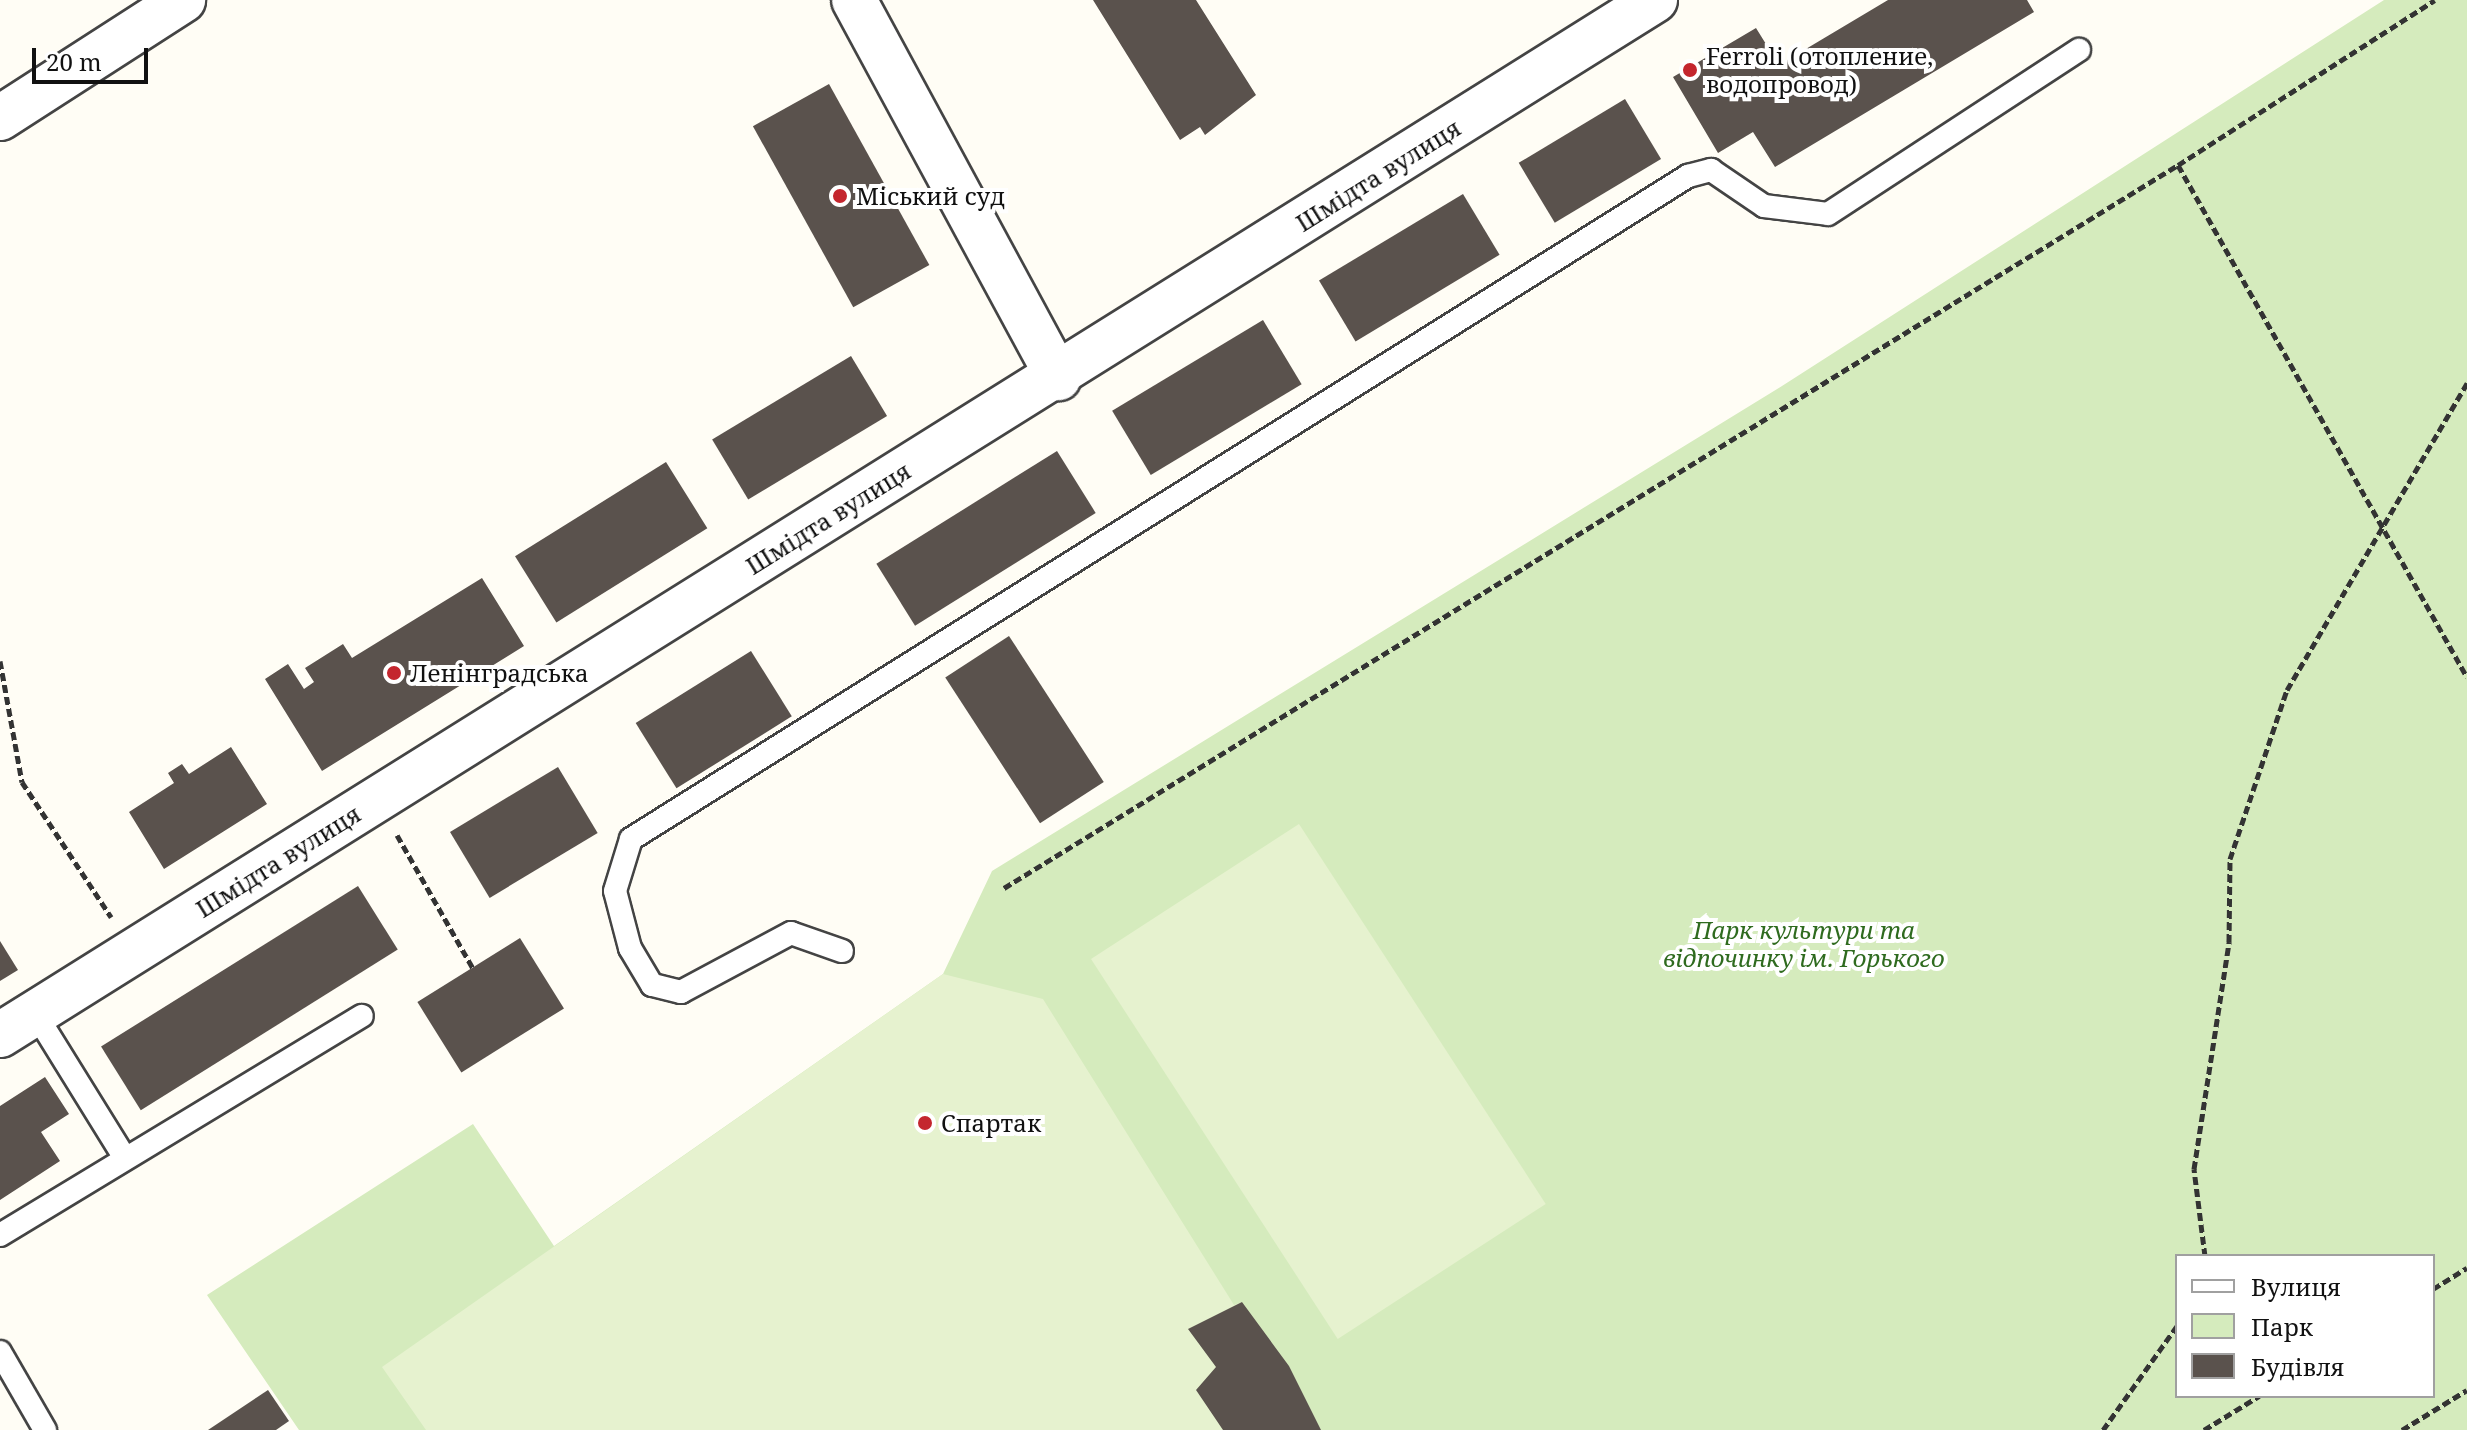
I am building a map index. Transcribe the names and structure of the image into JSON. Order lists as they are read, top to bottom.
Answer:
{
  "streets": {
    "street": ["Шмідта вулиця"]
  },
  "parks": ["Парк культури та відпочинку ім. Горького"],
  "places": [
    "Ferroli (отопление, водопровод)",
    "Міський суд",
    "Ленінградська",
    "Спартак"
  ],
  "legend": ["Вулиця", "Парк", "Будівля"],
  "scale_bar": "20 m"
}
